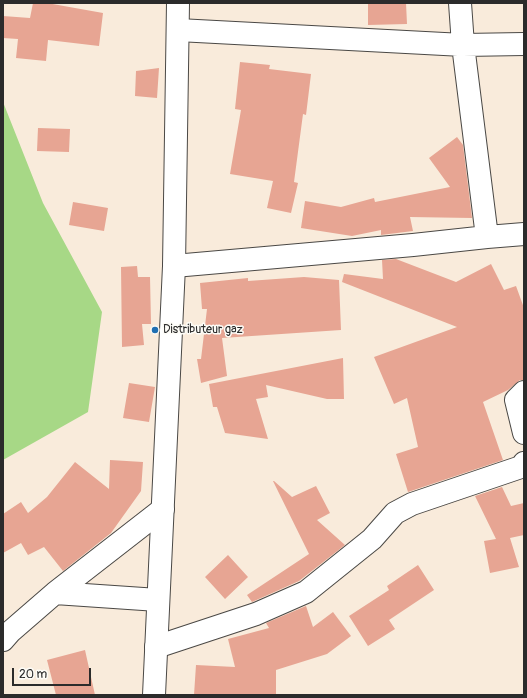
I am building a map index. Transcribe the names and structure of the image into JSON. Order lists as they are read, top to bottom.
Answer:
{
  "places": ["Distributeur gaz"],
  "scale_bar": "20 m"
}
